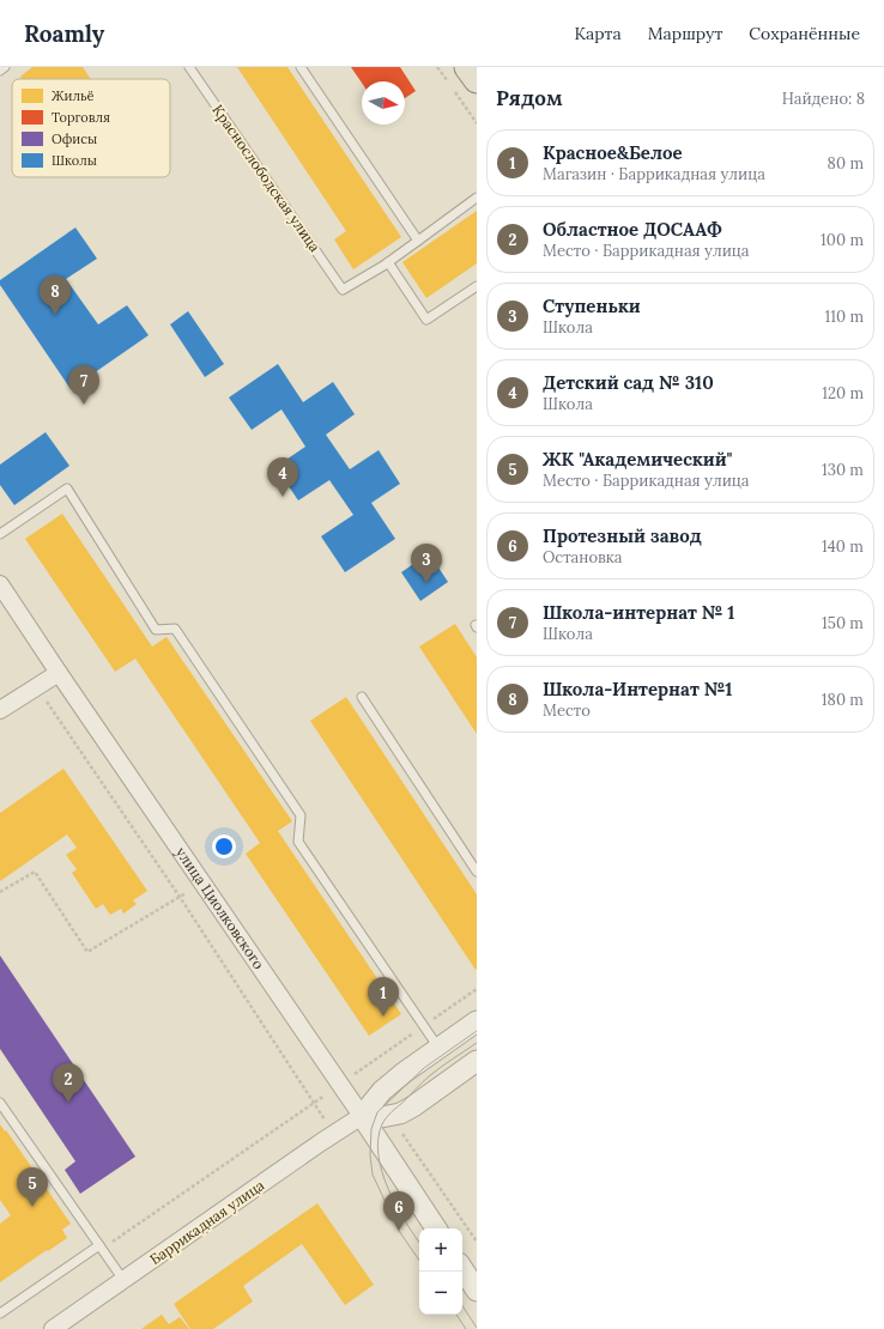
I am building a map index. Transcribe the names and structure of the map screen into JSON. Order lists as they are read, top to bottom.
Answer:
{
  "streets": {
    "street": ["улица Циолковского", "Баррикадная улица"],
    "lane": ["Краснослободская улица"]
  },
  "crossings": [
    ["улица Циолковского", "Баррикадная улица"]
  ],
  "legend": [
    "Жильё",
    "Торговля",
    "Офисы",
    "Школы"
  ],
  "north": "right",
  "page": {
    "header": "Roamly",
    "nav": ["Карта", "Маршрут", "Сохранённые"],
    "heading": ["Рядом", "Найдено: 8"],
    "list": [
      {
        "mark": "1",
        "name": "Красное&Белое",
        "note": "Магазин · Баррикадная улица",
        "value": "80 m"
      },
      {
        "mark": "2",
        "name": "Областное ДОСААФ",
        "note": "Место · Баррикадная улица",
        "value": "100 m"
      },
      {
        "mark": "3",
        "name": "Ступеньки",
        "note": "Школа",
        "value": "110 m"
      },
      {
        "mark": "4",
        "name": "Детский сад № 310",
        "note": "Школа",
        "value": "120 m"
      },
      {
        "mark": "5",
        "name": "ЖК \"Академический\"",
        "note": "Место · Баррикадная улица",
        "value": "130 m"
      },
      {
        "mark": "6",
        "name": "Протезный завод",
        "note": "Остановка",
        "value": "140 m"
      },
      {
        "mark": "7",
        "name": "Школа-интернат № 1",
        "note": "Школа",
        "value": "150 m"
      },
      {
        "mark": "8",
        "name": "Школа-Интернат №1",
        "note": "Место",
        "value": "180 m"
      }
    ],
    "pins": [
      "8",
      "7",
      "4",
      "3",
      "1",
      "2",
      "5",
      "6"
    ],
    "map_buttons": ["+", "−"]
  }
}
